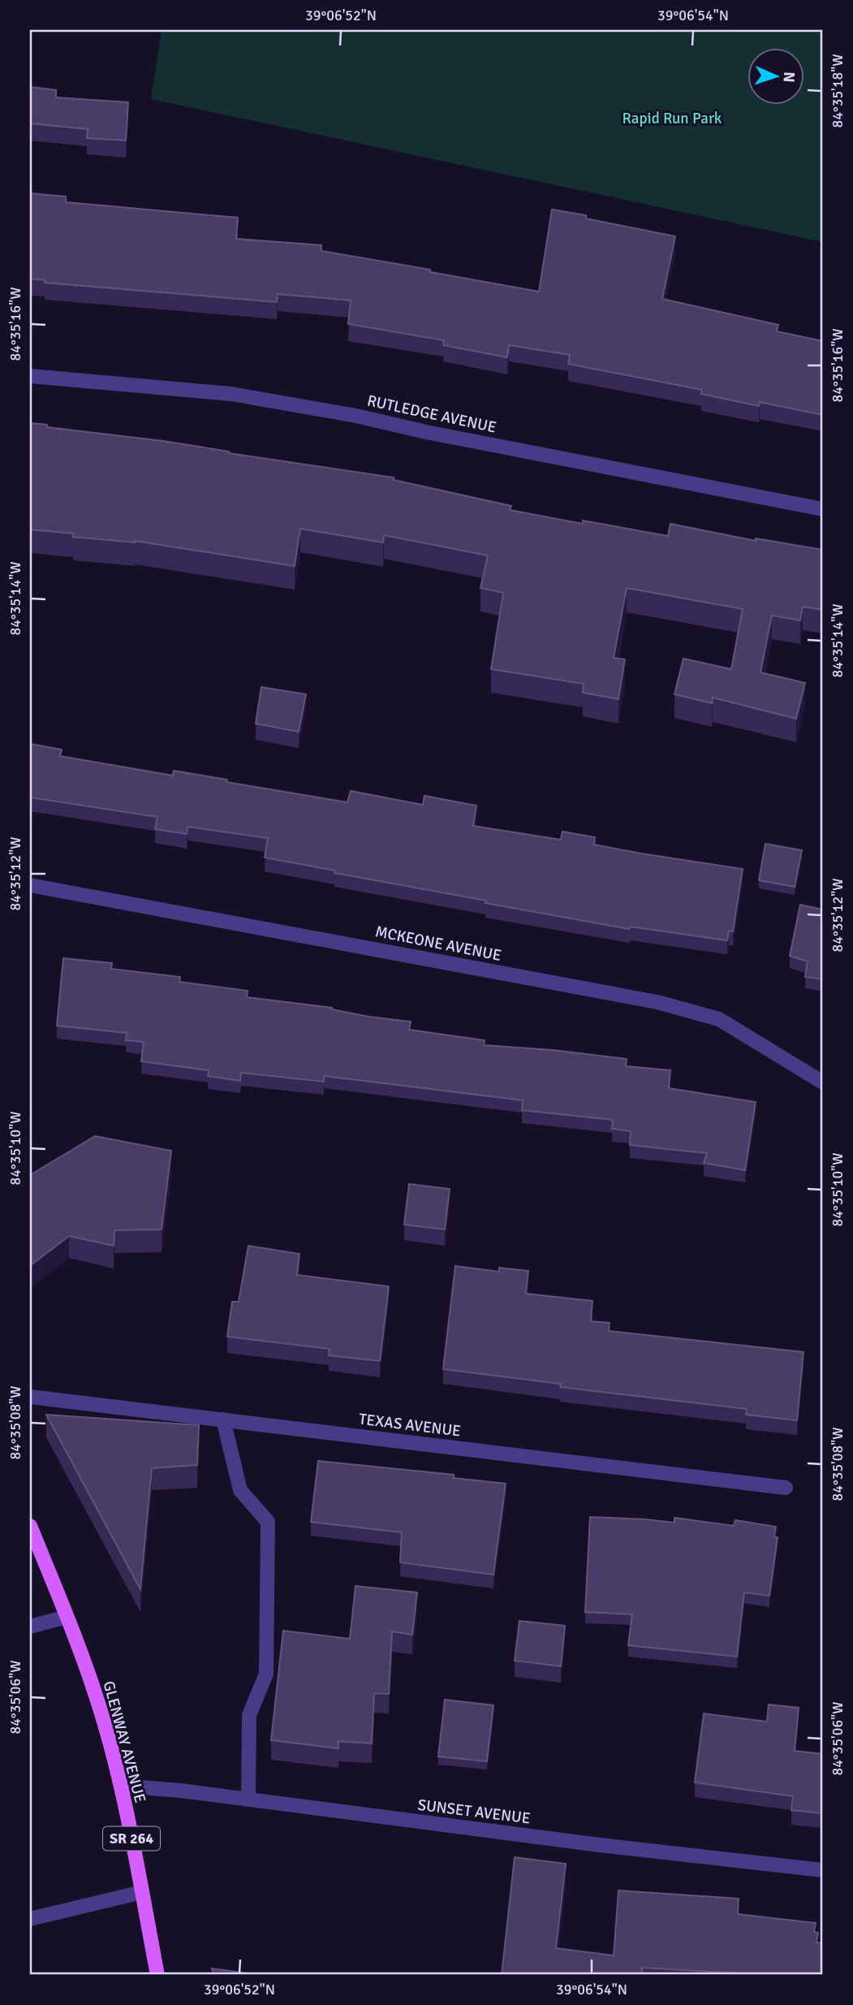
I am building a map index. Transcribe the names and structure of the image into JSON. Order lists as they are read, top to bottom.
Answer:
{
  "streets": {
    "main road": ["GLENWAY AVENUE", "SR 264"],
    "street": [
      "RUTLEDGE AVENUE",
      "MCKEONE AVENUE",
      "TEXAS AVENUE",
      "SUNSET AVENUE"
    ]
  },
  "crossings": [
    ["GLENWAY AVENUE", "SUNSET AVENUE"]
  ],
  "parks": ["Rapid Run Park"],
  "north": "right",
  "coordinates": [
    "39°06'52\"N",
    "39°06'54\"N",
    "84°35'18\"W",
    "84°35'16\"W",
    "84°35'14\"W",
    "84°35'12\"W",
    "84°35'10\"W",
    "84°35'08\"W",
    "84°35'06\"W"
  ]
}
